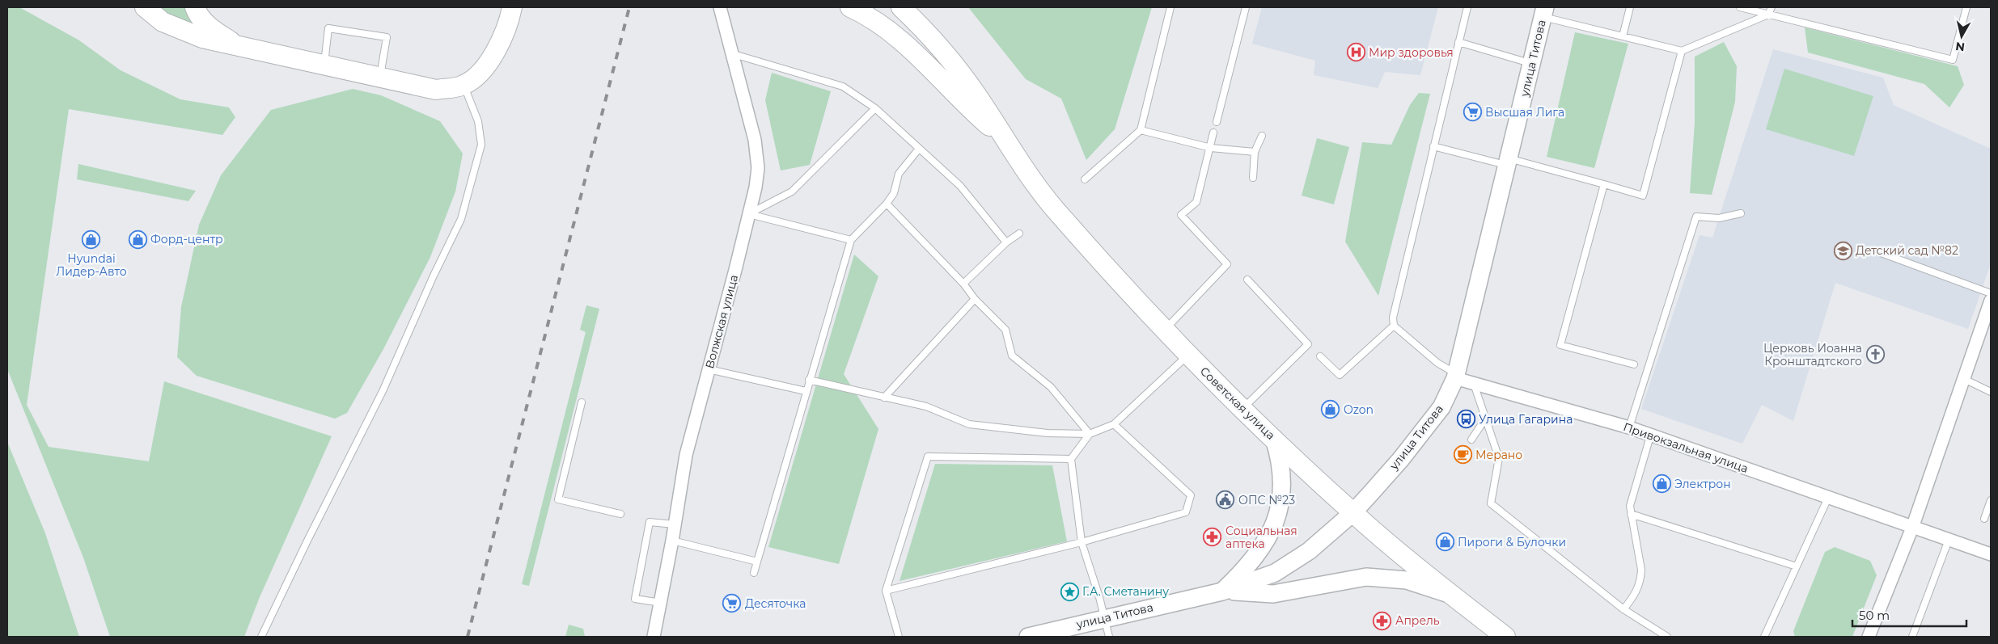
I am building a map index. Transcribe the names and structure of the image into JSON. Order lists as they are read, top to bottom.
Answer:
{
  "streets": {
    "main road": ["улица Титова", "Советская улица"],
    "street": ["Волжская улица", "Привокзальная улица"]
  },
  "crossings": [
    ["улица Титова", "Советская улица"],
    ["улица Титова", "Привокзальная улица"]
  ],
  "places": {
    "hospital": ["Мир здоровья"],
    "supermarket": ["Высшая Лига", "Десяточка"],
    "shop": [
      "Форд-центр",
      "Hyundai Лидер-Авто",
      "Ozon",
      "Электрон",
      "Пироги & Булочки"
    ],
    "school or university": ["Детский сад №82"],
    "church": ["Церковь Иоанна Кронштадтского"],
    "bus stop": ["Улица Гагарина"],
    "cafe": ["Мерано"],
    "public building": ["ОПС №23"],
    "pharmacy": ["Социальная аптека", "Апрель"],
    "place": ["Г.А. Сметанину"]
  },
  "scale_bar": "50 m",
  "north": "bottom"
}
